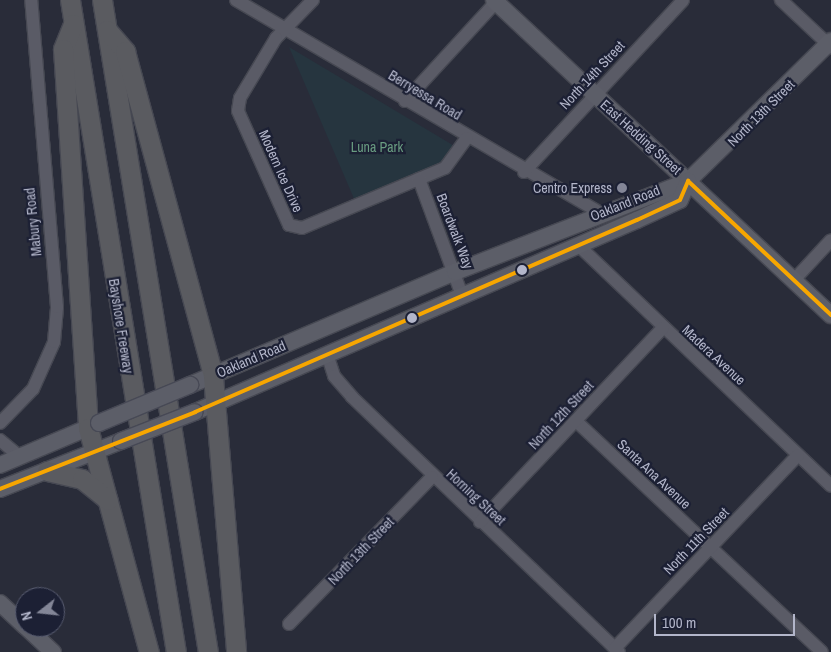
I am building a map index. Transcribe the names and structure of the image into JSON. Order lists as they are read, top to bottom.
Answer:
{
  "streets": {
    "highway": ["Bayshore Freeway"],
    "main road": ["North 13th Street", "East Hedding Street", "Oakland Road"],
    "street": [
      "North 14th Street",
      "Berryessa Road",
      "Modern Ice Drive",
      "Mabury Road",
      "Boardwalk Way",
      "Madera Avenue",
      "North 12th Street",
      "Santa Ana Avenue",
      "Horning Street",
      "North 11th Street"
    ]
  },
  "crossings": [
    ["North 14th Street", "Berryessa Road"],
    ["North 14th Street", "East Hedding Street"],
    ["Berryessa Road", "Modern Ice Drive"],
    ["Berryessa Road", "Oakland Road"],
    ["North 13th Street", "East Hedding Street"],
    ["North 13th Street", "Oakland Road"],
    ["North 13th Street", "Horning Street"],
    ["East Hedding Street", "Oakland Road"],
    ["Modern Ice Drive", "Boardwalk Way"],
    ["Oakland Road", "Boardwalk Way"],
    ["Oakland Road", "Madera Avenue"],
    ["Oakland Road", "Horning Street"],
    ["Madera Avenue", "North 12th Street"],
    ["Madera Avenue", "North 11th Street"],
    ["North 12th Street", "Santa Ana Avenue"],
    ["North 12th Street", "Horning Street"],
    ["Santa Ana Avenue", "North 11th Street"],
    ["Horning Street", "North 11th Street"]
  ],
  "parks": ["Luna Park"],
  "places": ["Centro Express"],
  "scale_bar": "100 m",
  "north": "left"
}
